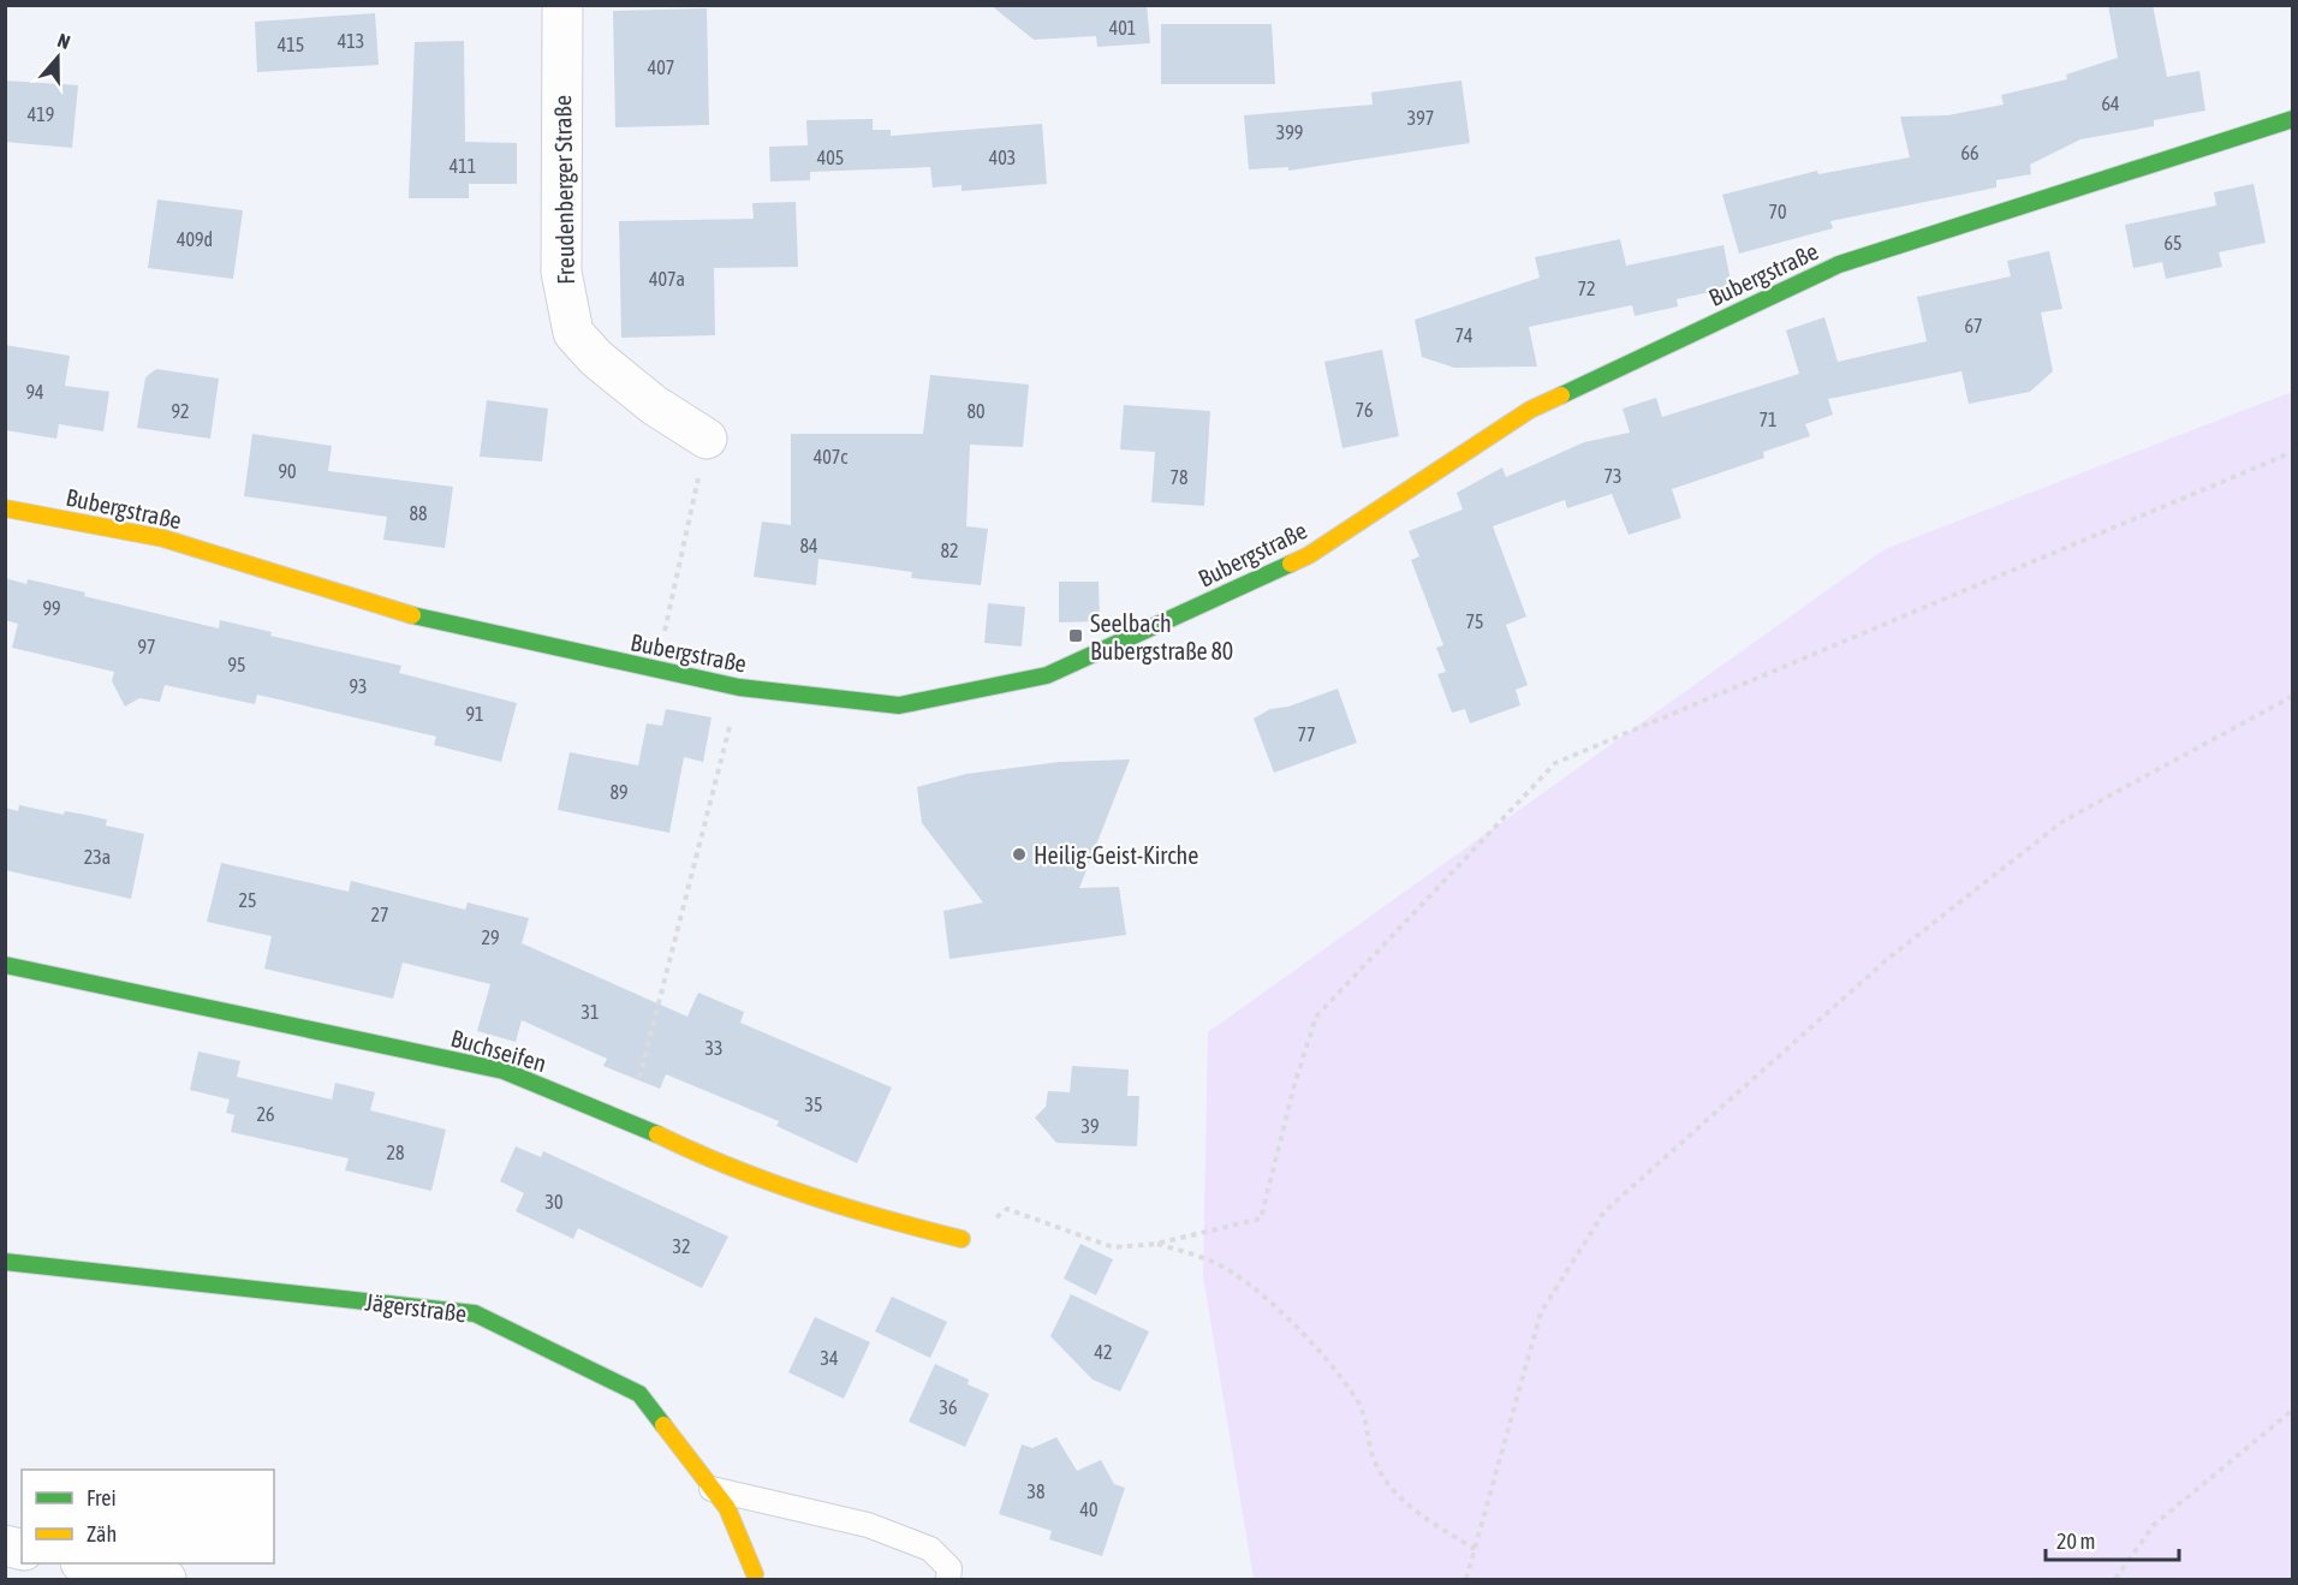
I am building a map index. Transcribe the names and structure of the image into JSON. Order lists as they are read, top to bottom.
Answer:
{
  "streets": {
    "street": [
      "Freudenberger Straße",
      "Bubergstraße",
      "Buchseifen",
      "Jägerstraße"
    ]
  },
  "places": {
    "transit": ["Seelbach Bubergstraße 80"],
    "other": ["Heilig-Geist-Kirche"]
  },
  "house_numbers": [
    "401",
    "413",
    "415",
    "407",
    "64",
    "419",
    "397",
    "399",
    "66",
    "405",
    "403",
    "411",
    "70",
    "409d",
    "65",
    "407a",
    "72",
    "67",
    "74",
    "94",
    "76",
    "92",
    "80",
    "71",
    "407c",
    "90",
    "73",
    "78",
    "88",
    "84",
    "82",
    "99",
    "75",
    "97",
    "95",
    "93",
    "91",
    "77",
    "89",
    "23a",
    "25",
    "27",
    "29",
    "31",
    "33",
    "35",
    "26",
    "39",
    "28",
    "30",
    "32",
    "42",
    "34",
    "36",
    "38",
    "40"
  ],
  "legend": ["Frei", "Zäh"],
  "scale_bar": "20 m",
  "north": "top"
}
